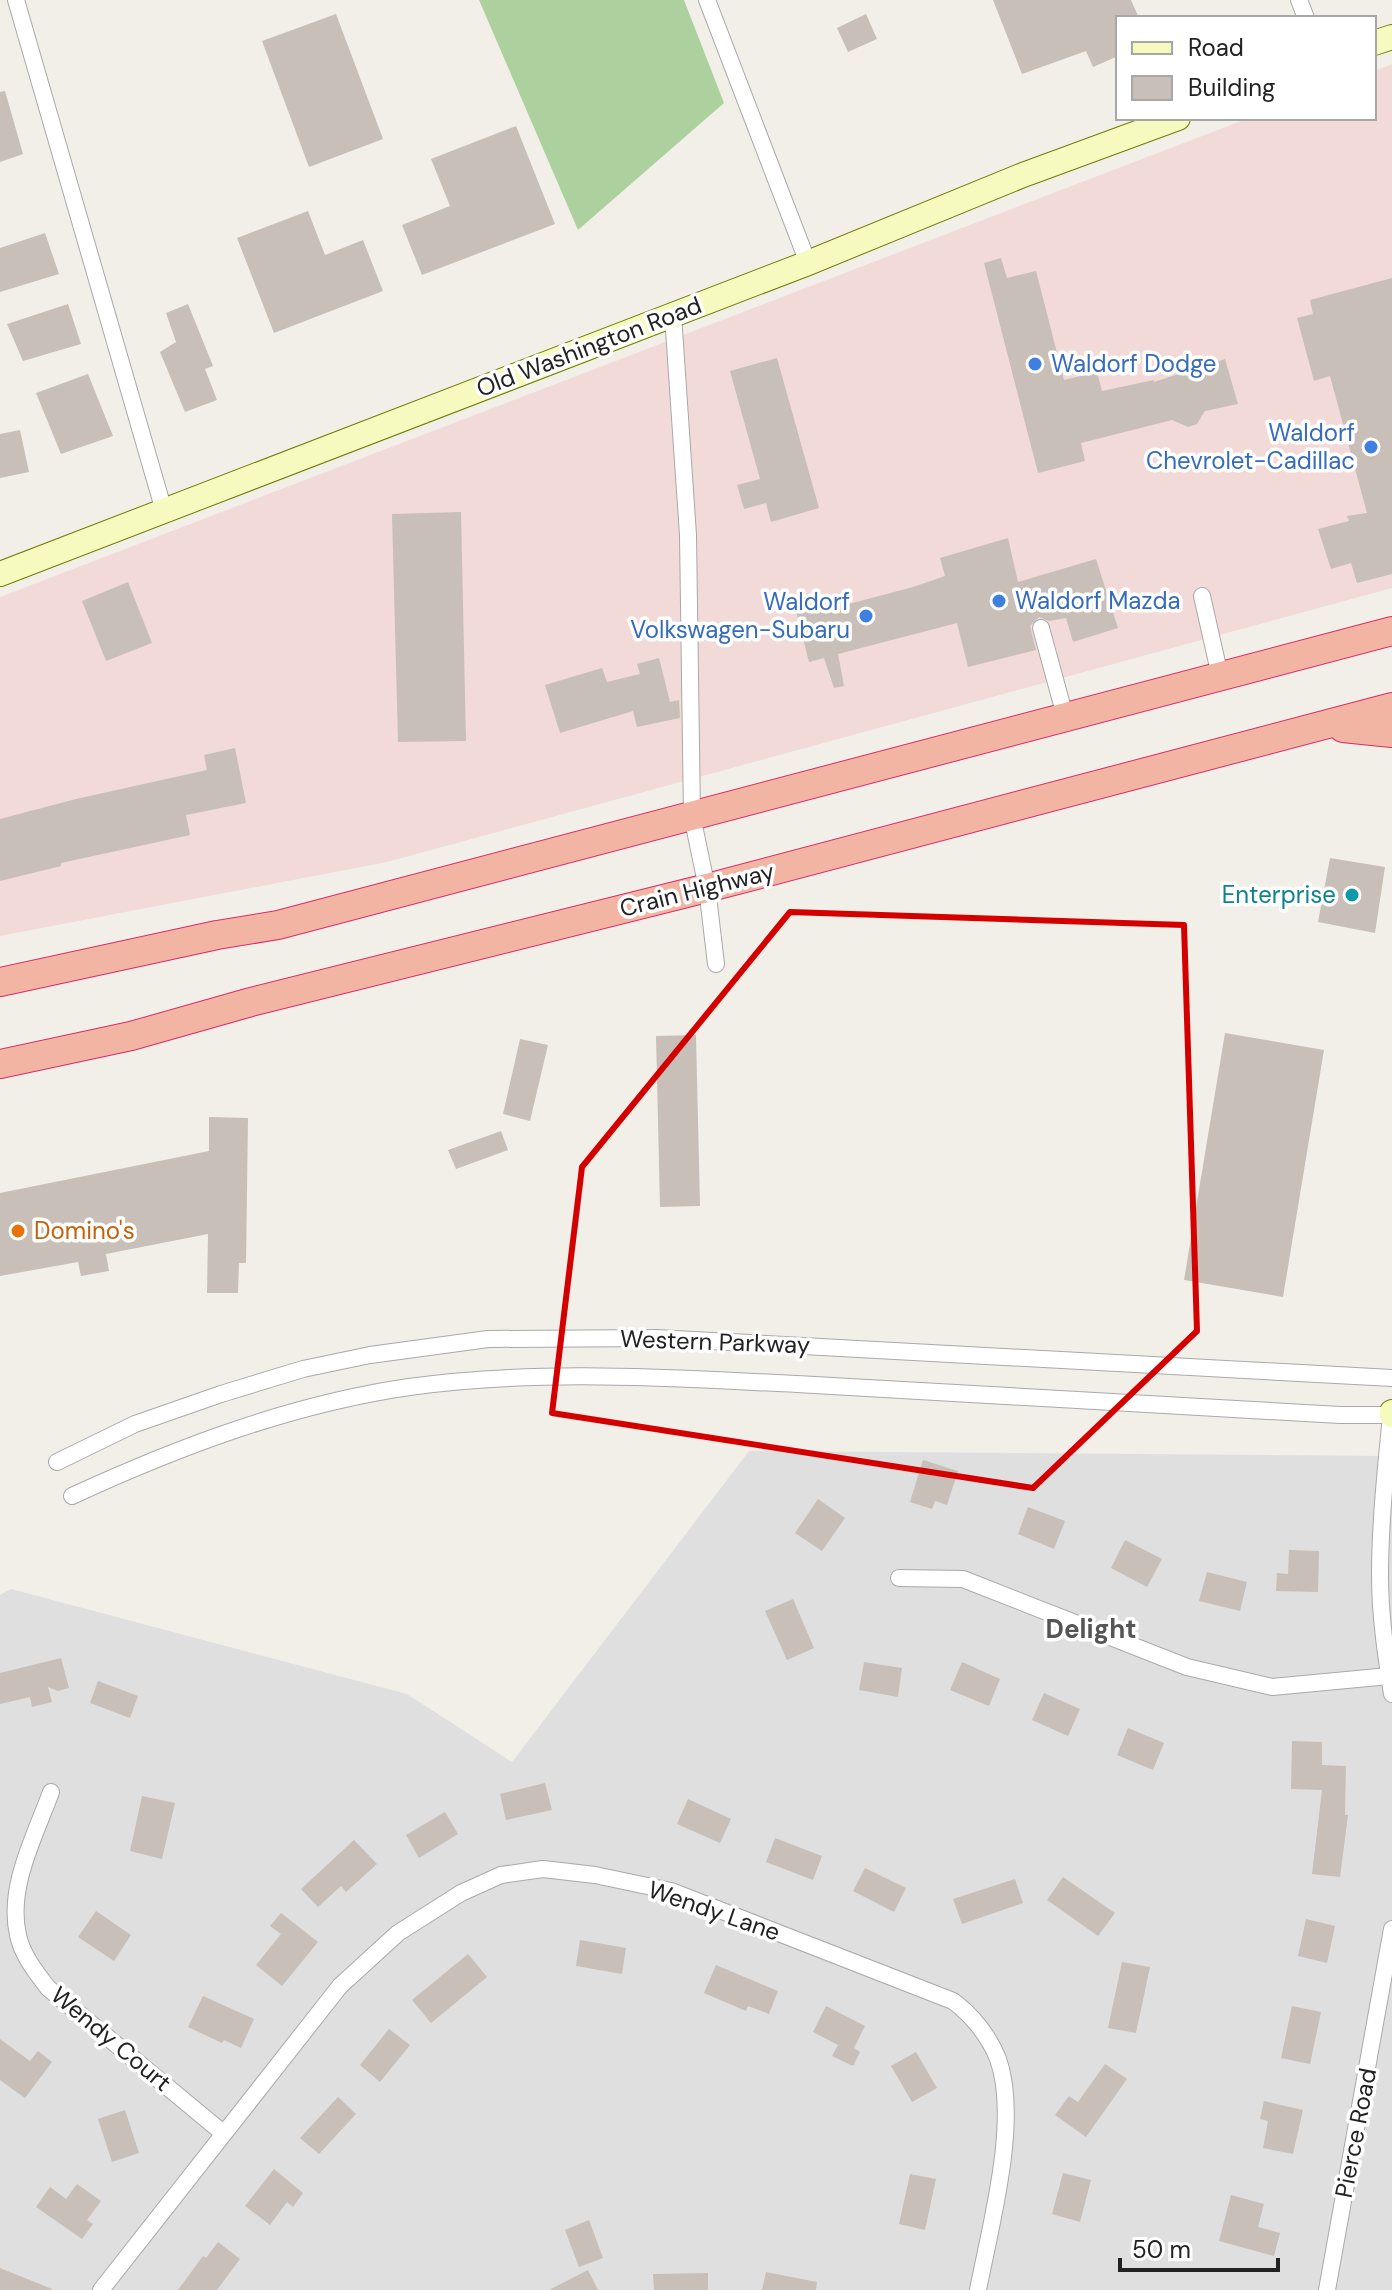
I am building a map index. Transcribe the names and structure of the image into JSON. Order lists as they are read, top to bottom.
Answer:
{
  "streets": {
    "highway": ["Crain Highway"],
    "main road": ["Old Washington Road"],
    "street": [
      "Western Parkway",
      "Wendy Lane",
      "Wendy Court",
      "Pierce Road"
    ]
  },
  "crossings": [
    ["Wendy Lane", "Wendy Court"]
  ],
  "districts": ["Delight"],
  "places": [
    "Waldorf Dodge",
    "Waldorf Chevrolet-Cadillac",
    "Waldorf Mazda",
    "Waldorf Volkswagen-Subaru",
    "Enterprise",
    "Domino's"
  ],
  "legend": ["Road", "Building"],
  "scale_bar": "50 m"
}
